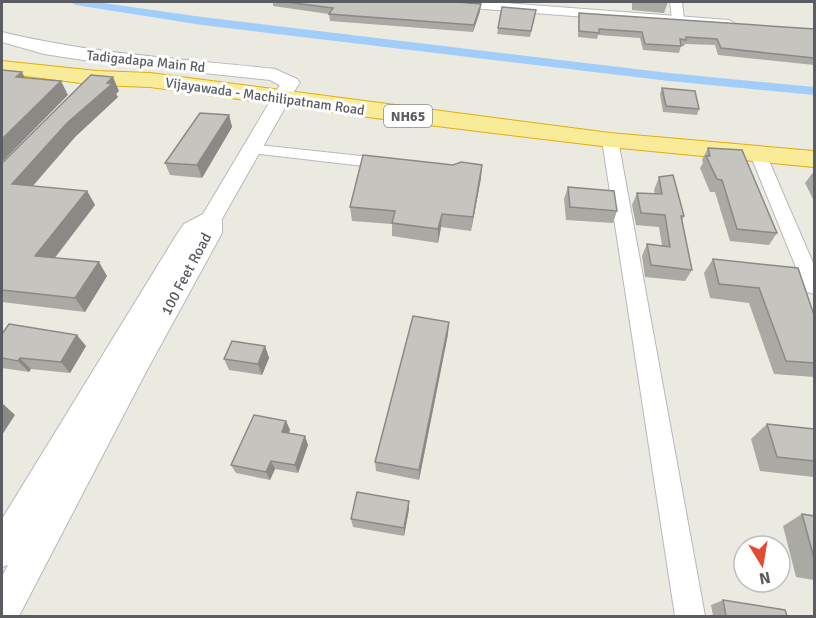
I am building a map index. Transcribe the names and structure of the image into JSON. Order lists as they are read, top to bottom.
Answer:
{
  "streets": {
    "highway": ["Vijayawada - Machilipatnam Road", "NH65"],
    "street": ["100 Feet Road"]
  },
  "north": "bottom"
}
